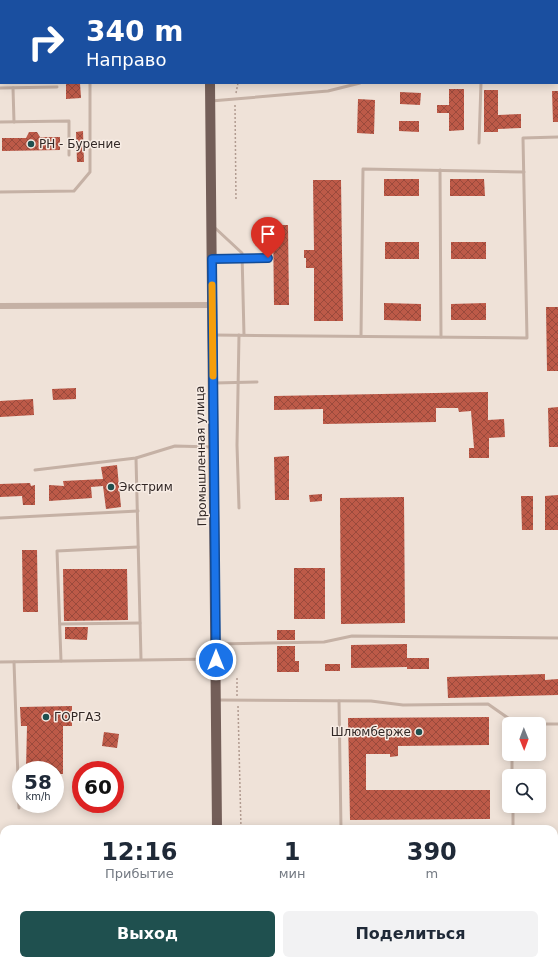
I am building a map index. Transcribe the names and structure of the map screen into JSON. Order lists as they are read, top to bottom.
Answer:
{
  "streets": {
    "main road": ["Промышленная улица"]
  },
  "places": [
    "РН - Бурение",
    "Экстрим",
    "ГОРГАЗ",
    "Шлюмберже"
  ],
  "north": "bottom",
  "page": {
    "turn": ["340 m", "Направо"],
    "speed": "58 km/h",
    "limit": "60",
    "eta": [
      "12:16",
      "Прибытие",
      "1",
      "мин",
      "390",
      "m"
    ],
    "buttons": ["Выход", "Поделиться"]
  }
}
